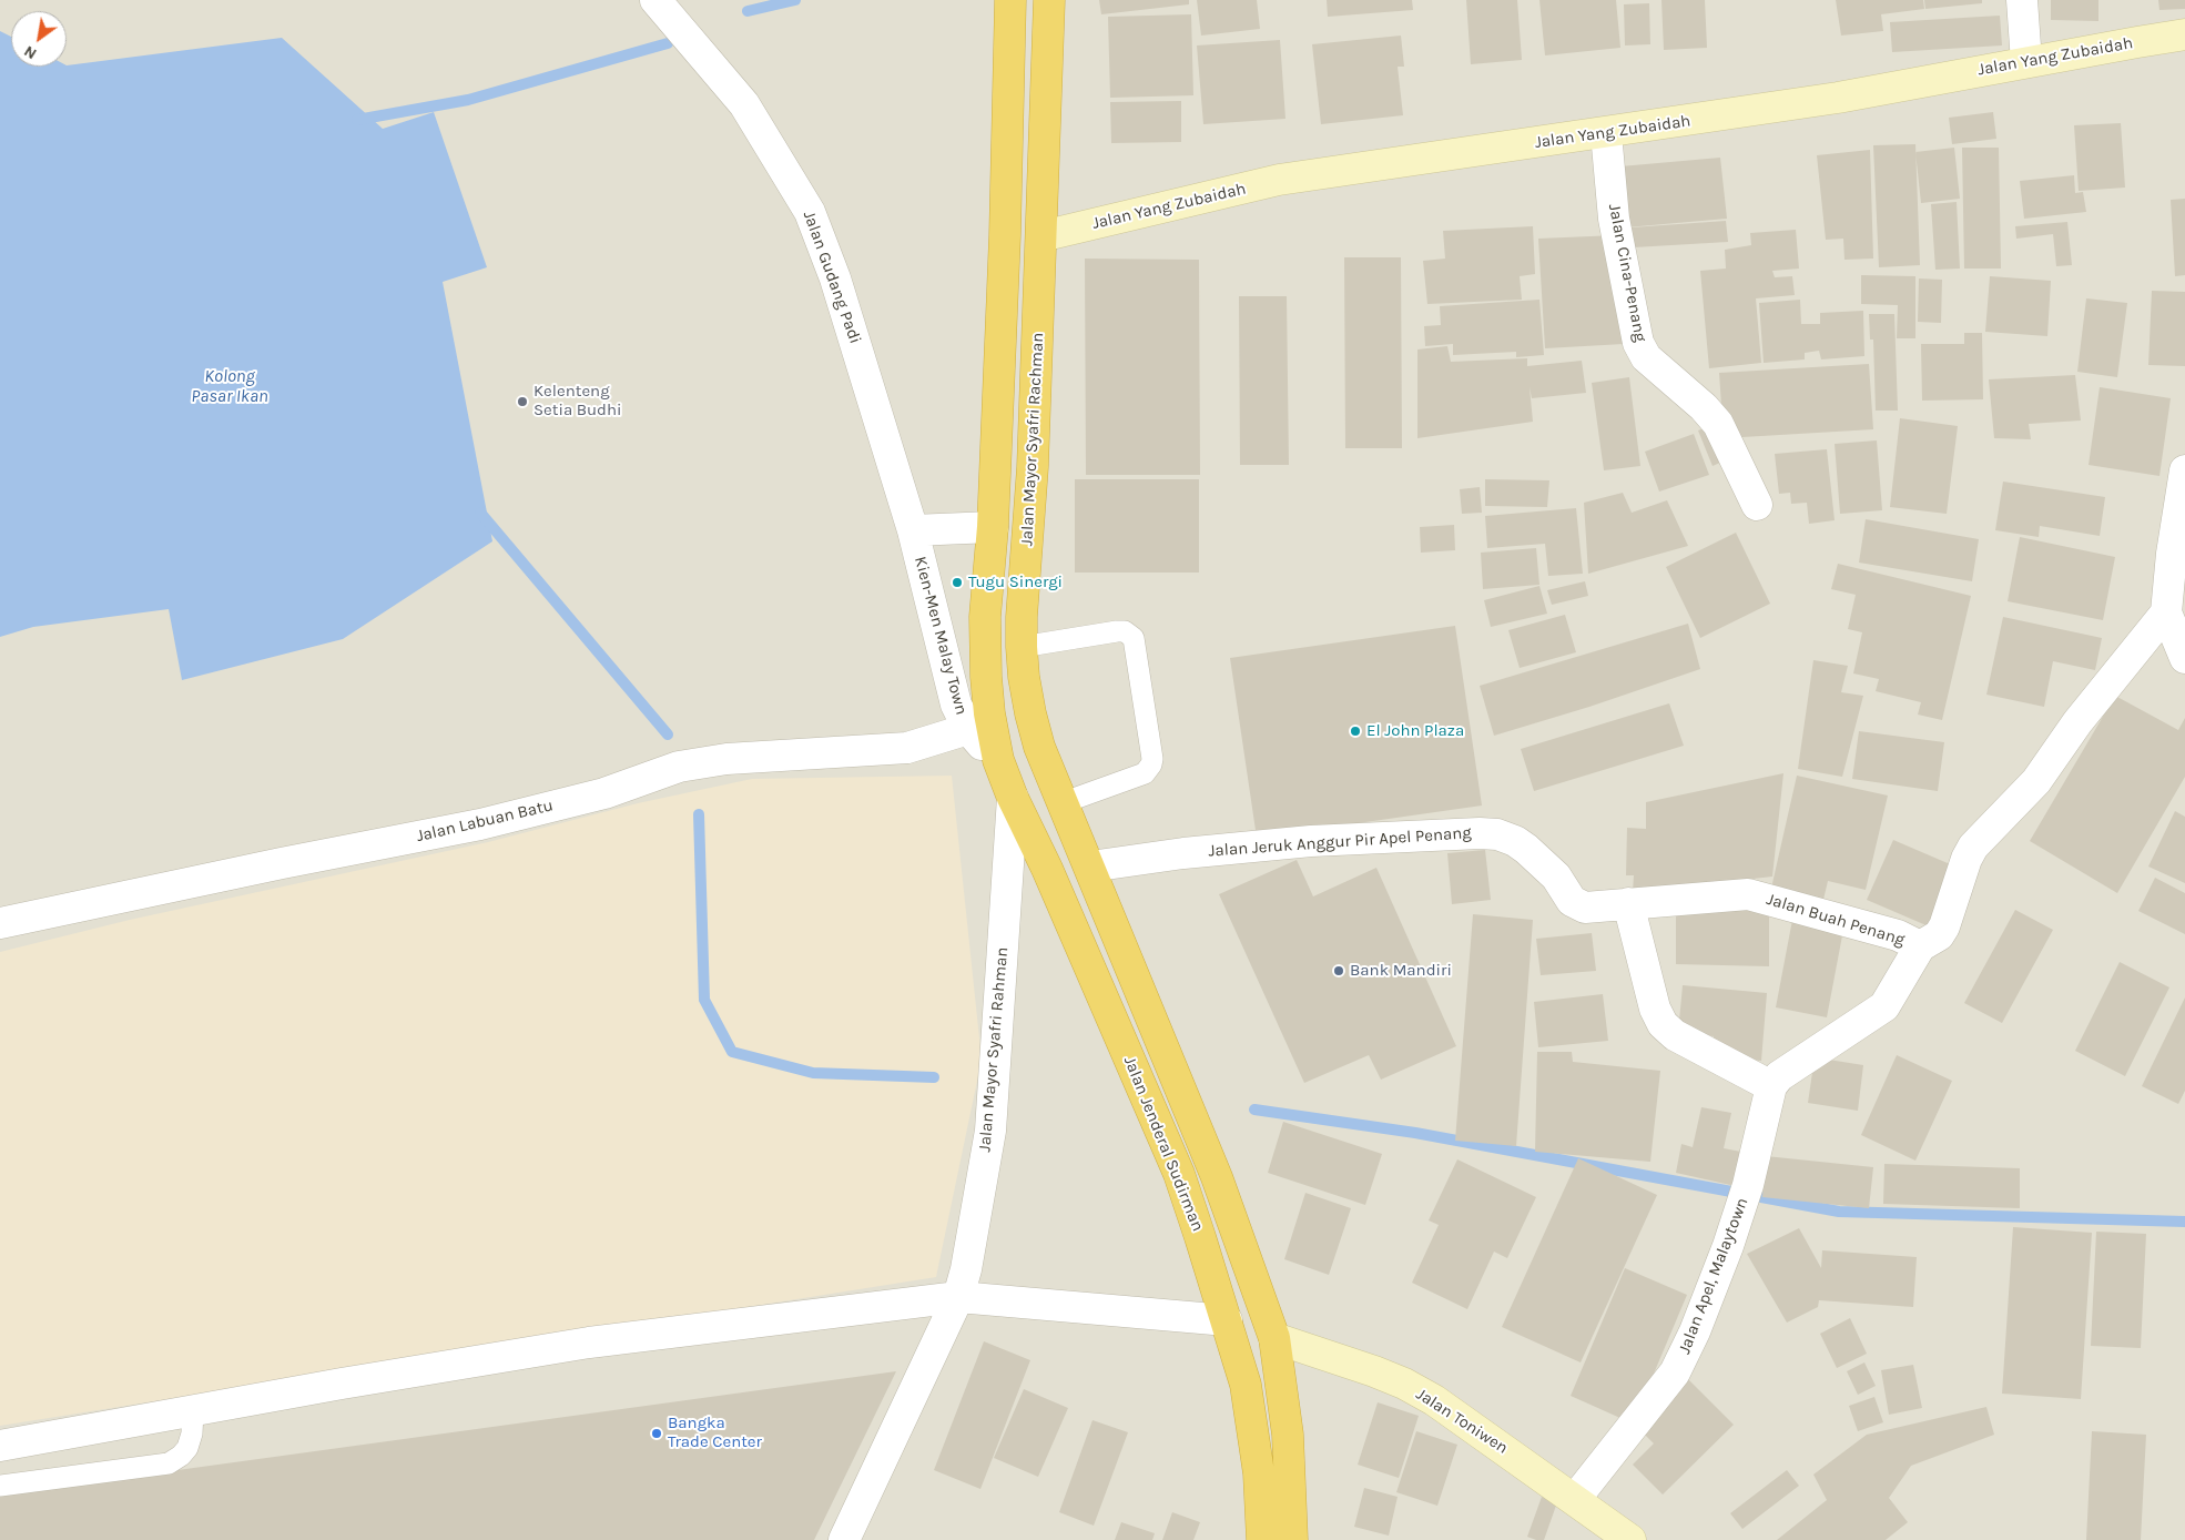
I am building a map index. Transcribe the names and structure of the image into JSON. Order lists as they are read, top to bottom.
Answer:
{
  "streets": {
    "highway": ["Jalan Mayor Syafri Rachman", "Jalan Jenderal Sudirman"],
    "street": [
      "Jalan Yang Zubaidah",
      "Jalan Cina-Penang",
      "Jalan Gudang Padi",
      "Kien-Men Malay Town",
      "Jalan Labuan Batu",
      "Jalan Jeruk Anggur Pir Apel Penang",
      "Jalan Buah Penang",
      "Jalan Mayor Syafri Rahman",
      "Jalan Apel, Malaytown",
      "Jalan Toniwen"
    ]
  },
  "crossings": [
    ["Jalan Yang Zubaidah", "Jalan Cina-Penang"],
    ["Jalan Yang Zubaidah", "Jalan Mayor Syafri Rachman"],
    ["Jalan Gudang Padi", "Kien-Men Malay Town"],
    ["Jalan Mayor Syafri Rachman", "Kien-Men Malay Town"],
    ["Jalan Mayor Syafri Rachman", "Jalan Jeruk Anggur Pir Apel Penang"],
    ["Jalan Mayor Syafri Rachman", "Jalan Mayor Syafri Rahman"],
    ["Jalan Mayor Syafri Rachman", "Jalan Jenderal Sudirman"],
    ["Kien-Men Malay Town", "Jalan Labuan Batu"],
    ["Jalan Jeruk Anggur Pir Apel Penang", "Jalan Buah Penang"],
    ["Jalan Mayor Syafri Rahman", "Jalan Jenderal Sudirman"],
    ["Jalan Apel, Malaytown", "Jalan Toniwen"]
  ],
  "water": ["Kolong Pasar Ikan"],
  "places": [
    "Kelenteng Setia Budhi",
    "Tugu Sinergi",
    "El John Plaza",
    "Bank Mandiri",
    "Bangka Trade Center"
  ],
  "north": "bottom left"
}
